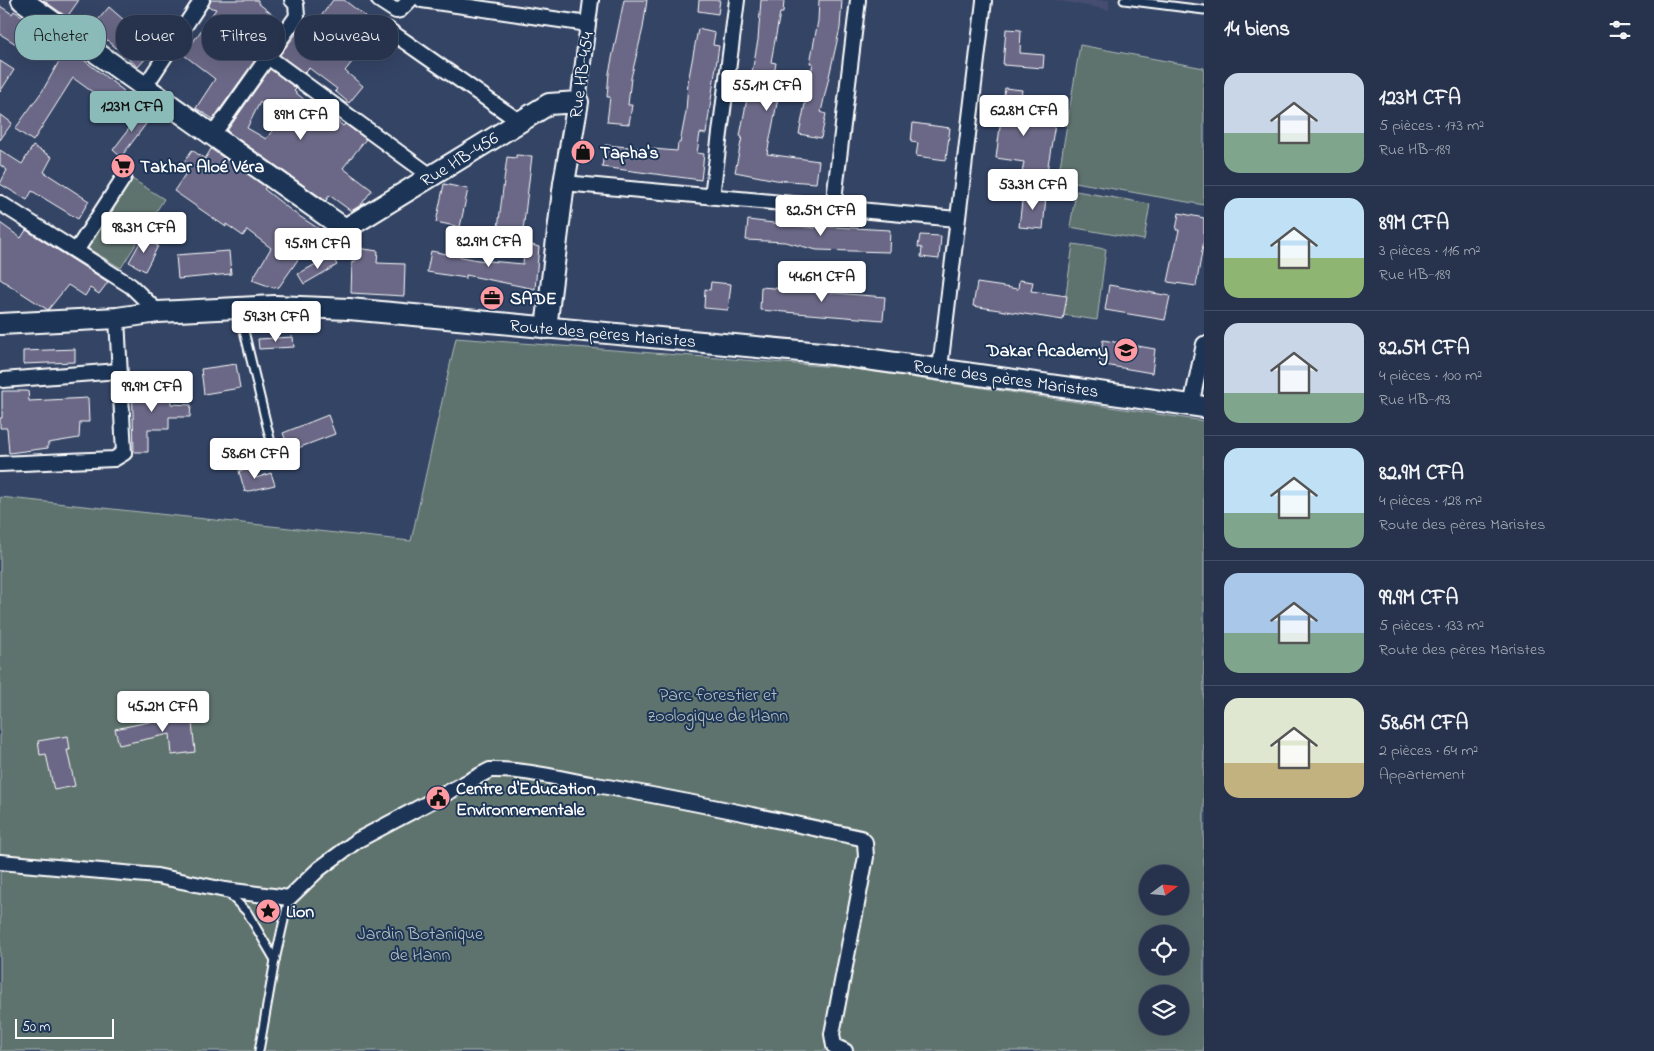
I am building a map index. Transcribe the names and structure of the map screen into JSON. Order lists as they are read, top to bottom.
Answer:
{
  "streets": {
    "street": ["Rue HB-454", "Rue HB-456", "Route des pères Maristes"]
  },
  "crossings": [
    ["Rue HB-454", "Rue HB-456"],
    ["Rue HB-454", "Route des pères Maristes"]
  ],
  "parks": ["Parc forestier et zoologique de Hann", "Jardin Botanique de Hann"],
  "places": {
    "shop": ["Tapha's"],
    "supermarket": ["Takhar Aloé Véra"],
    "office": ["SADE"],
    "school or university": ["Dakar Academy"],
    "public building": ["Centre d'Education Environnementale"],
    "place": ["Lion"]
  },
  "scale_bar": "50 m",
  "north": "right",
  "page": {
    "heading": "14 biens",
    "chip": [
      "Acheter",
      "Louer",
      "Filtres",
      "Nouveau"
    ],
    "list": [
      {
        "name": "123M CFA",
        "note": "5 pièces · 173 m² · Rue HB-189"
      },
      {
        "name": "89M CFA",
        "note": "3 pièces · 116 m² · Rue HB-189"
      },
      {
        "name": "82.5M CFA",
        "note": "4 pièces · 100 m² · Rue HB-193"
      },
      {
        "name": "82.9M CFA",
        "note": "4 pièces · 128 m² · Route des pères Maristes"
      },
      {
        "name": "99.9M CFA",
        "note": "5 pièces · 133 m² · Route des pères Maristes"
      },
      {
        "name": "58.6M CFA",
        "note": "2 pièces · 64 m² · Appartement"
      }
    ],
    "price": [
      "55.1M CFA",
      "123M CFA",
      "62.8M CFA",
      "89M CFA",
      "53.3M CFA",
      "82.5M CFA",
      "98.3M CFA",
      "82.9M CFA",
      "95.9M CFA",
      "44.6M CFA",
      "59.3M CFA",
      "99.9M CFA",
      "58.6M CFA",
      "45.2M CFA"
    ],
    "scale": "50 m"
  }
}
